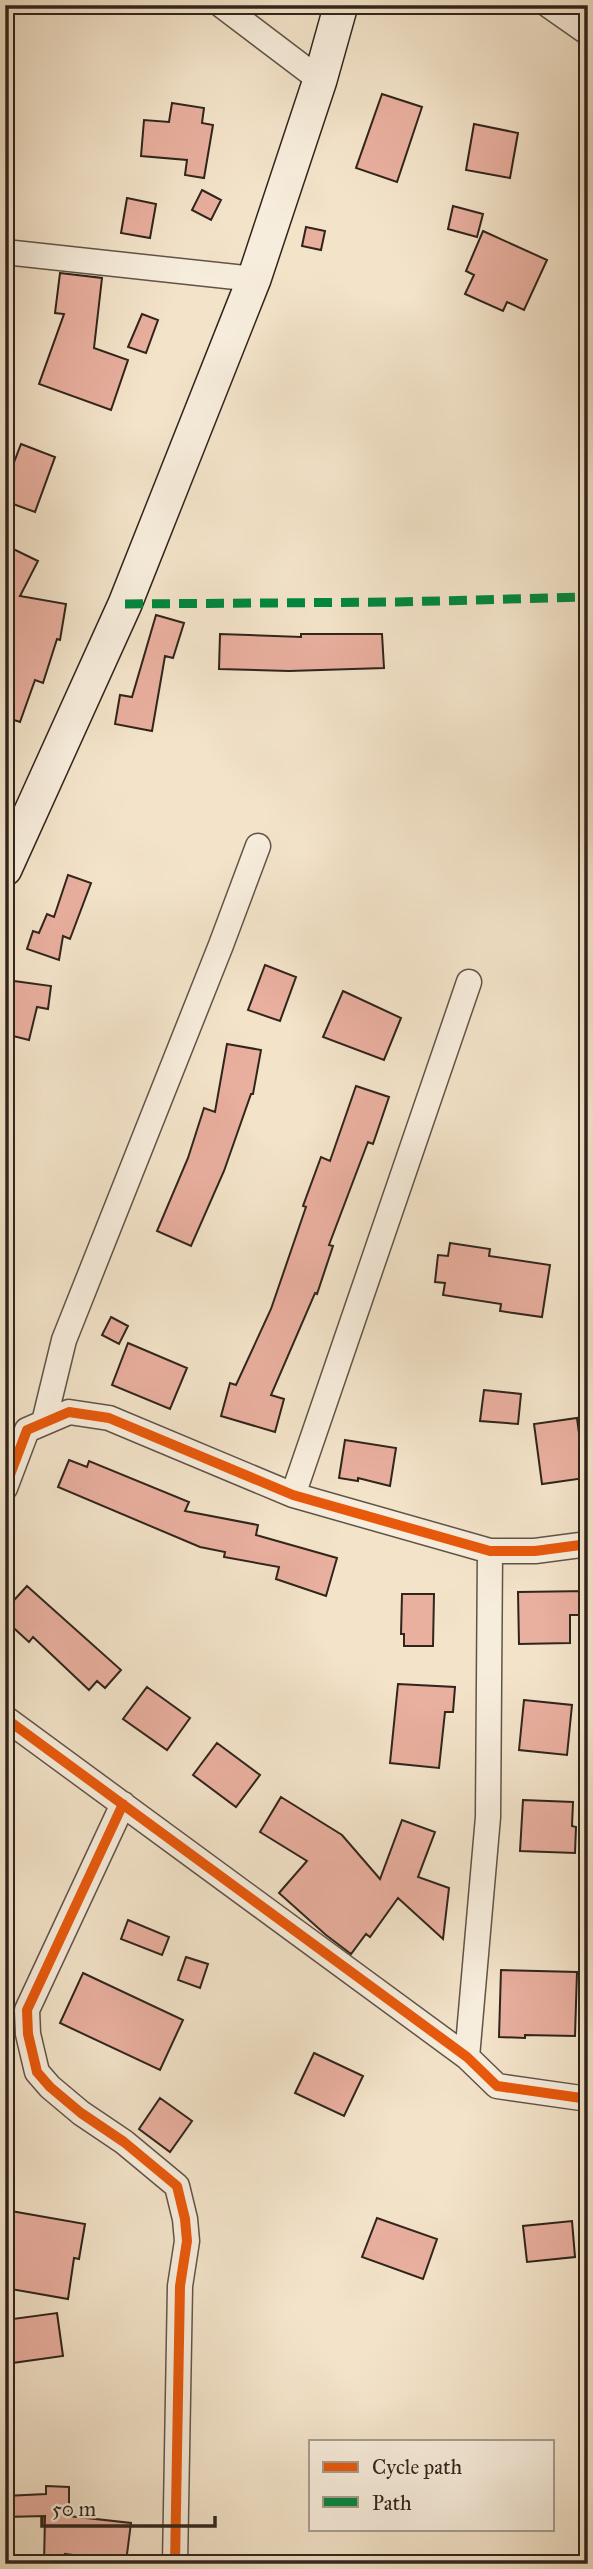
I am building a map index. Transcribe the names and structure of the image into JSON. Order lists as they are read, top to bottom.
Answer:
{
  "legend": ["Cycle path", "Path"],
  "scale_bar": "50 m"
}
